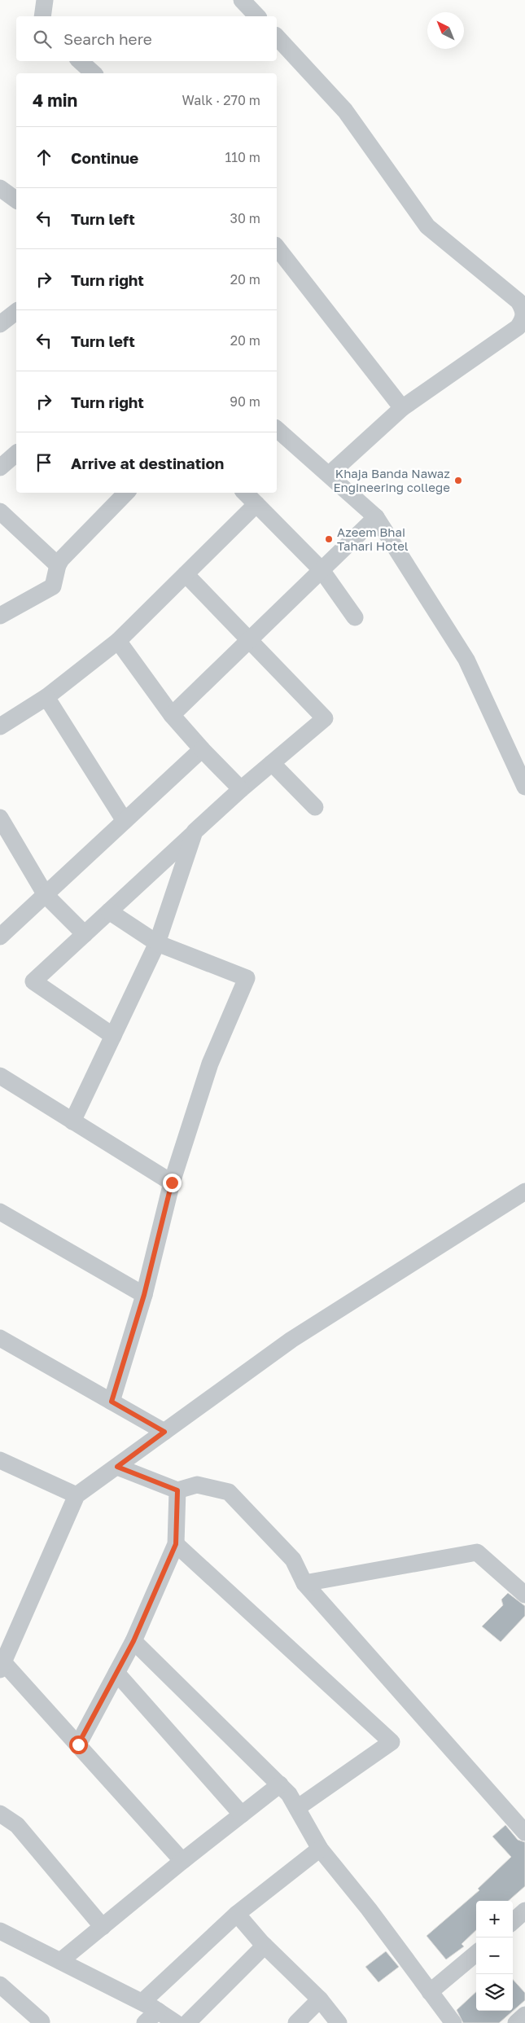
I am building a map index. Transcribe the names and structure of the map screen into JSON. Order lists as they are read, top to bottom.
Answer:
{
  "places": ["Khaja Banda Nawaz Engineering college", "Azeem Bhai Tahari Hotel"],
  "north": "top left",
  "page": {
    "search": "Search here",
    "heading": ["4 min", "Walk · 270 m"],
    "list": [
      ["Continue", "110 m"],
      ["Turn left", "30 m"],
      ["Turn right", "20 m"],
      ["Turn left", "20 m"],
      ["Turn right", "90 m"],
      "Arrive at destination"
    ],
    "map_buttons": ["+", "−"]
  }
}
